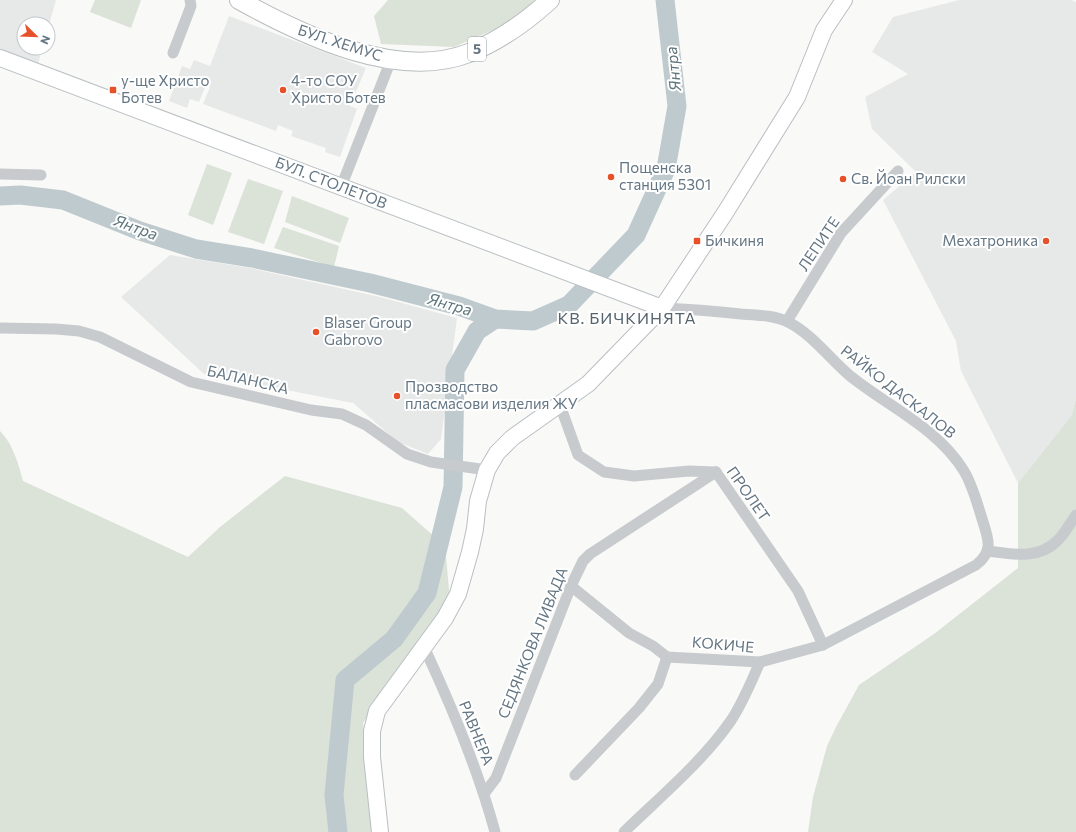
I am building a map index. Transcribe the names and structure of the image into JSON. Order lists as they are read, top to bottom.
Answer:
{
  "streets": {
    "main road": ["БУЛ. ХЕМУС", "5", "БУЛ. СТОЛЕТОВ"],
    "street": [
      "ЛЕПИТЕ",
      "БАЛАНСКА",
      "РАЙКО ДАСКАЛОВ",
      "ПРОЛЕТ",
      "СЕДЯНКОВА ЛИВАДА",
      "КОКИЧЕ",
      "РАВНЕРА"
    ]
  },
  "crossings": [
    ["БУЛ. СТОЛЕТОВ", "РАЙКО ДАСКАЛОВ"],
    ["ЛЕПИТЕ", "РАЙКО ДАСКАЛОВ"],
    ["ПРОЛЕТ", "СЕДЯНКОВА ЛИВАДА"],
    ["СЕДЯНКОВА ЛИВАДА", "РАВНЕРА"]
  ],
  "districts": ["КВ. БИЧКИНЯТА"],
  "water": ["Янтра"],
  "places": {
    "transit": ["у-ще Христо Ботев", "Бичкиня"],
    "other": [
      "4-то СОУ Христо Ботев",
      "Пощенска станция 5301",
      "Св. Йоан Рилски",
      "Мехатроника",
      "Blaser Group Gabrovo",
      "Прозводство пласмасови изделия ЖУ"
    ]
  },
  "north": "bottom right"
}
